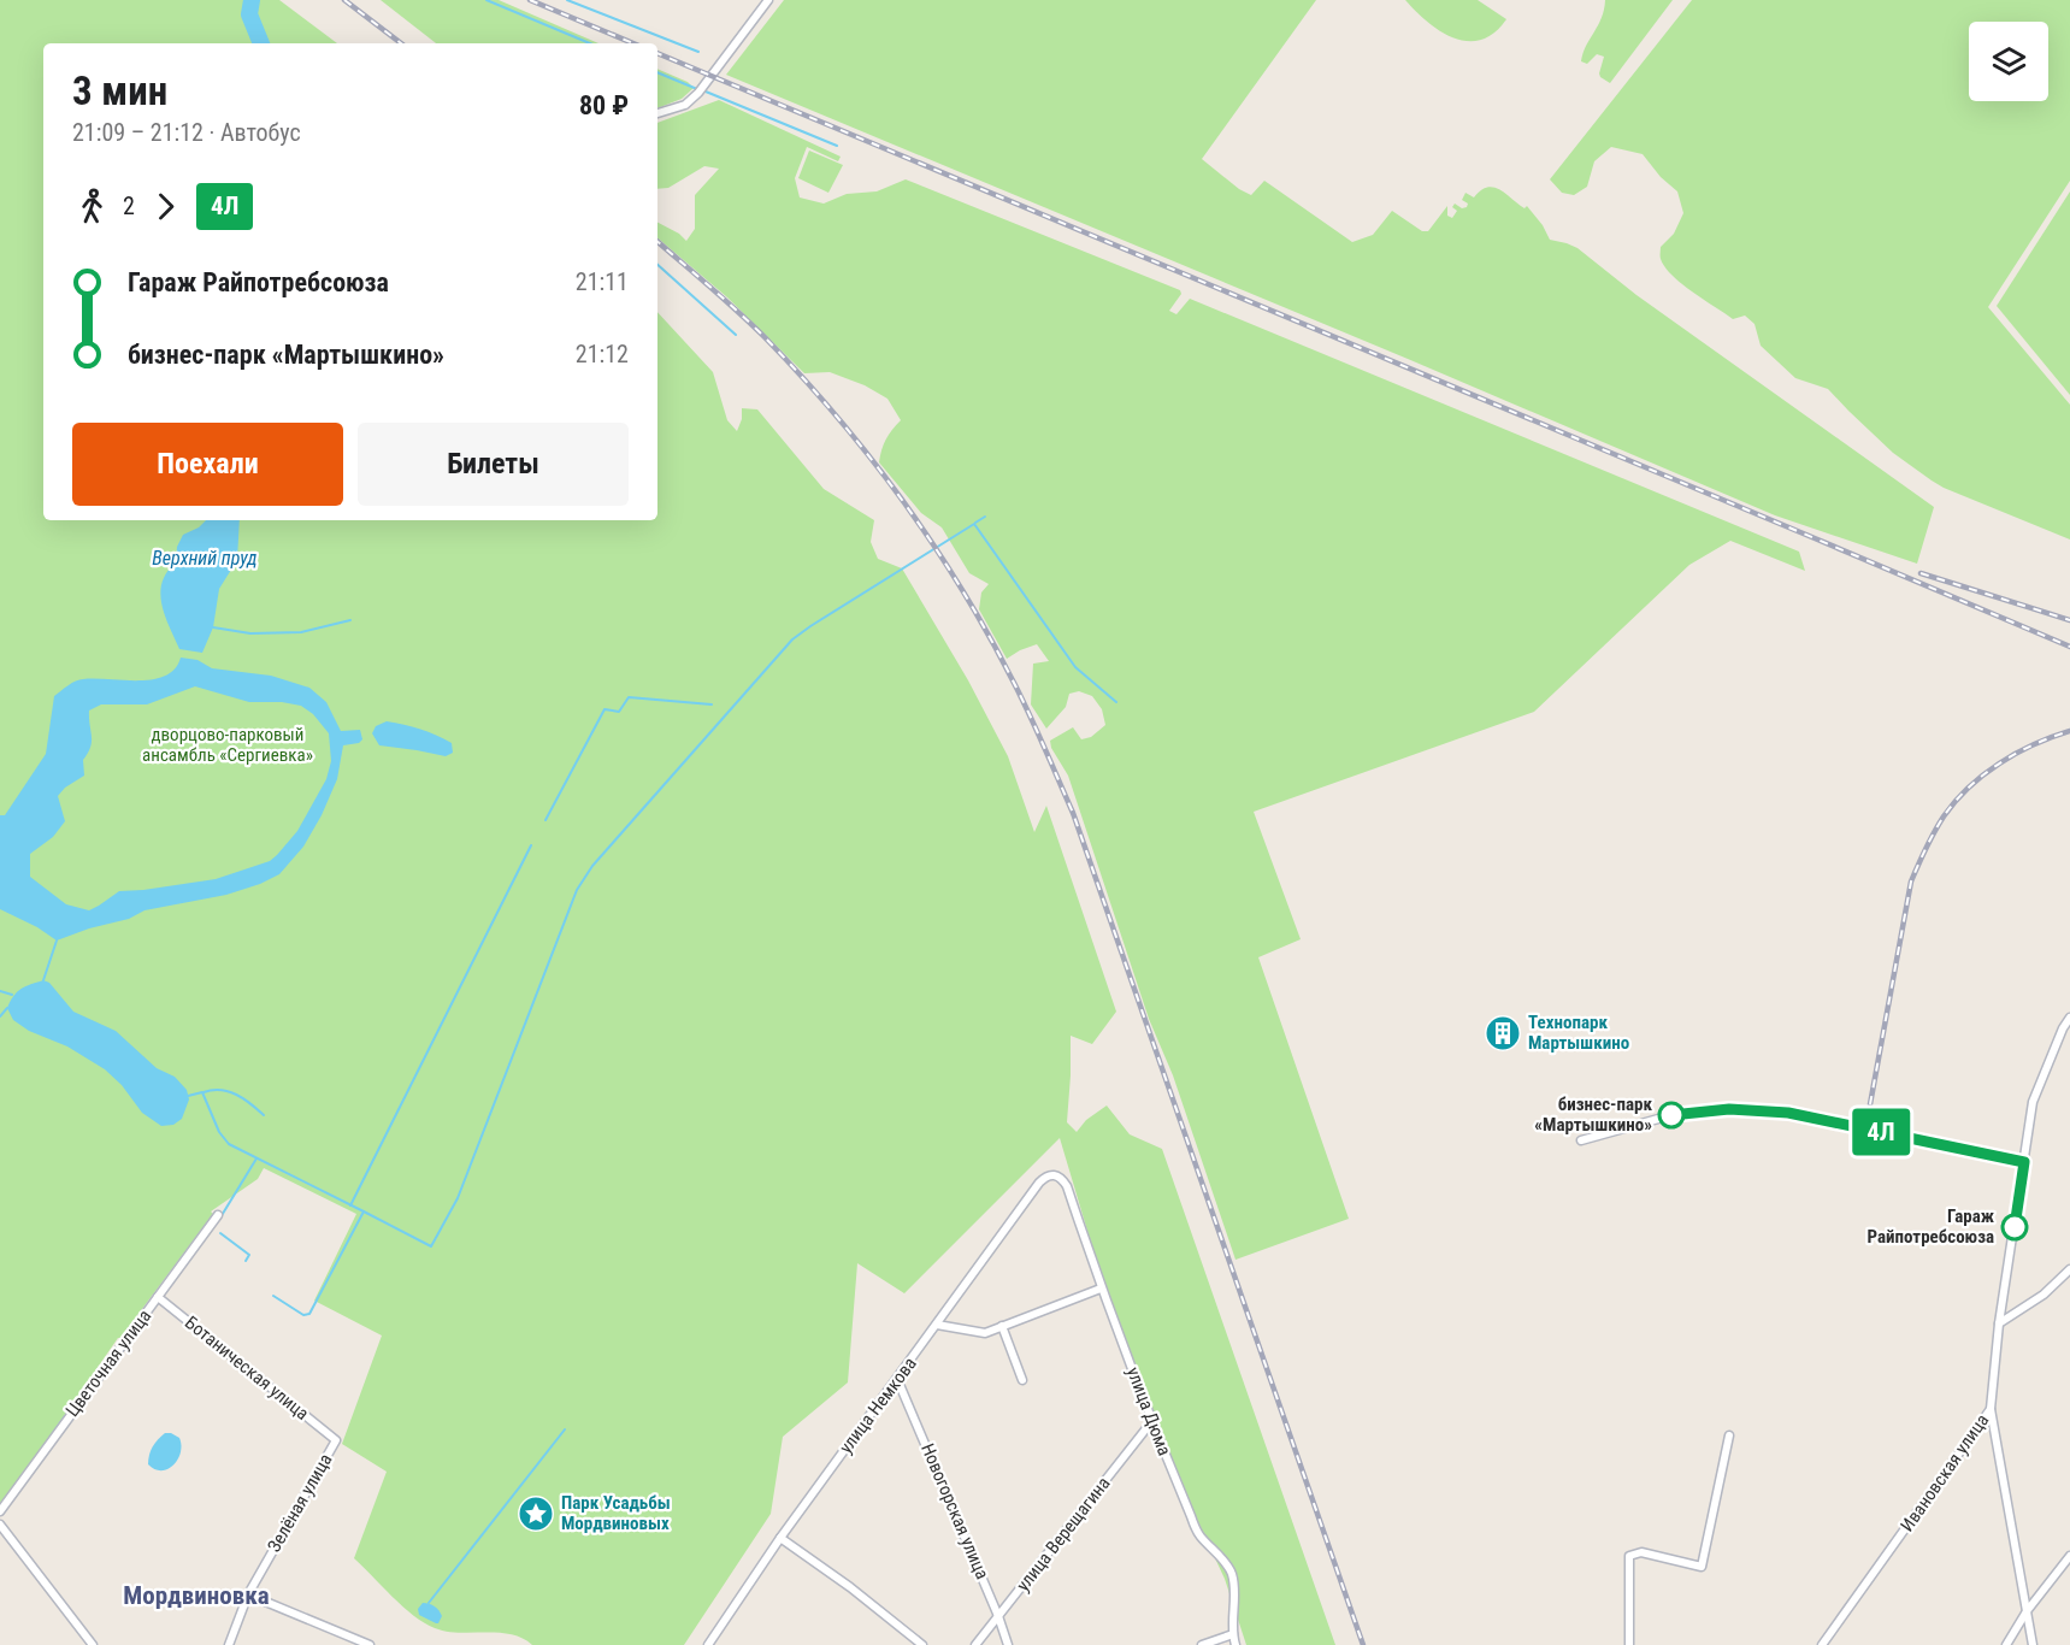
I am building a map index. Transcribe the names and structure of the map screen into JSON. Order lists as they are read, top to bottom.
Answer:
{
  "streets": {
    "street": [
      "Цветочная улица",
      "Ботаническая улица",
      "улица Немкова",
      "улица Дюма",
      "Ивановская улица",
      "Зелёная улица",
      "Новогорская улица",
      "улица Верещагина"
    ]
  },
  "crossings": [
    ["Цветочная улица", "Ботаническая улица"],
    ["Ботаническая улица", "Зелёная улица"],
    ["улица Немкова", "улица Дюма"],
    ["улица Немкова", "Новогорская улица"],
    ["улица Дюма", "улица Верещагина"],
    ["Новогорская улица", "улица Верещагина"]
  ],
  "districts": ["Мордвиновка"],
  "water": ["Верхний пруд"],
  "parks": ["дворцово-парковый ансамбль «Сергиевка»"],
  "places": {
    "building": ["Технопарк Мартышкино"],
    "other": ["бизнес-парк «Мартышкино»", "Гараж Райпотребсоюза"],
    "place": ["Парк Усадьбы Мордвиновых"]
  },
  "lines": ["bus line 4Л"],
  "page": {
    "on_map": "4Л",
    "heading": ["3 мин", "21:09 – 21:12 · Автобус", "80 ₽"],
    "legs": ["2", "4Л"],
    "list": [
      {
        "name": "Гараж Райпотребсоюза",
        "value": "21:11"
      },
      {
        "name": "бизнес-парк «Мартышкино»",
        "value": "21:12"
      }
    ],
    "buttons": ["Поехали", "Билеты"]
  }
}
